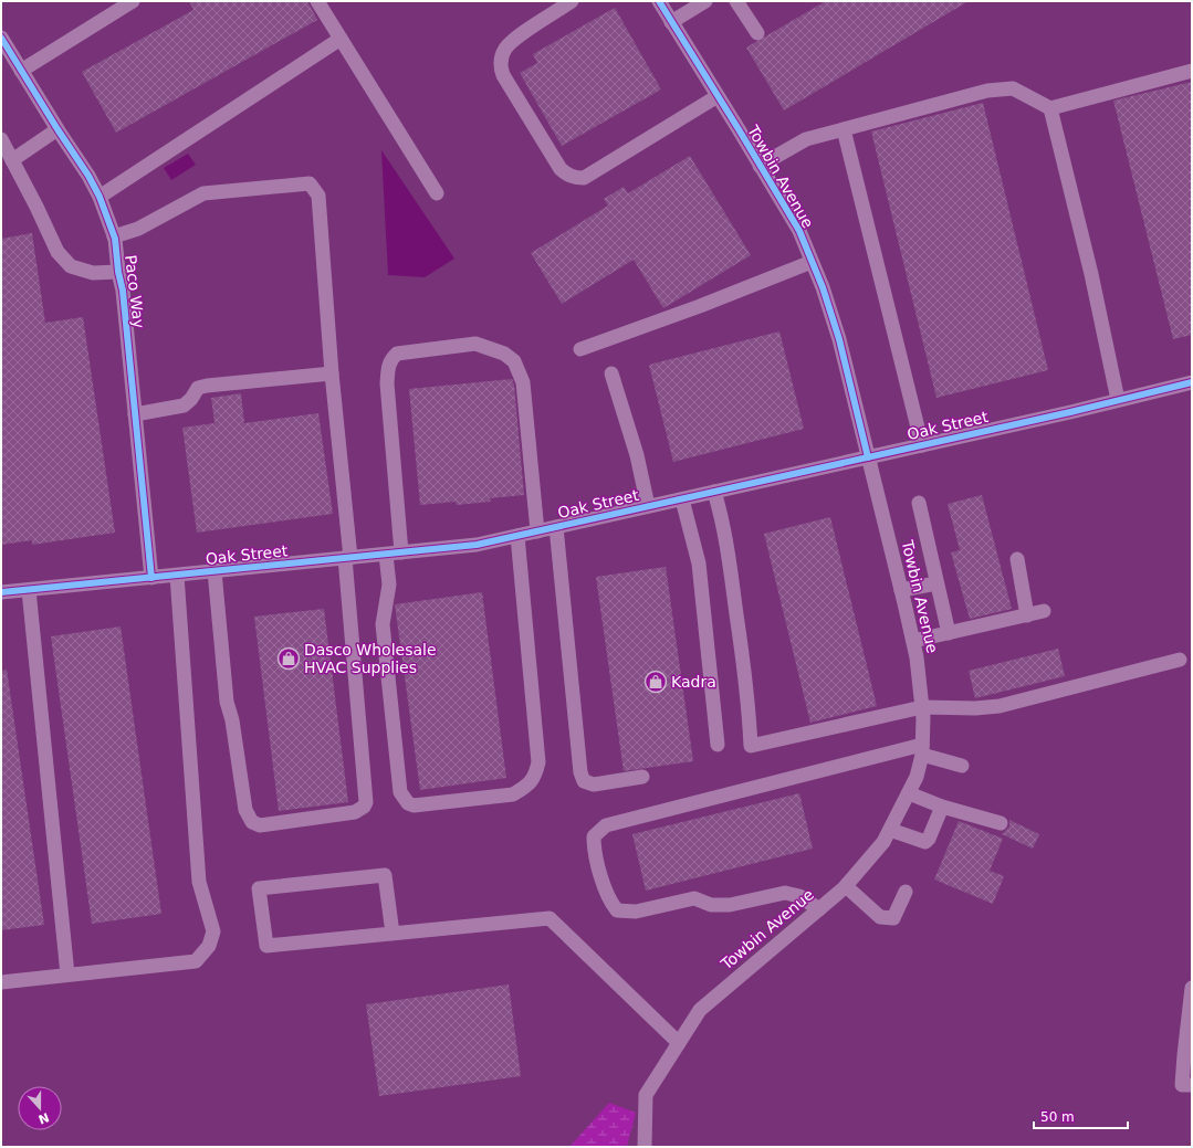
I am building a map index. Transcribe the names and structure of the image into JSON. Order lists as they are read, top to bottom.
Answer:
{
  "streets": {
    "street": ["Towbin Avenue", "Paco Way", "Oak Street"]
  },
  "crossings": [
    ["Towbin Avenue", "Oak Street"],
    ["Paco Way", "Oak Street"]
  ],
  "places": {
    "shop": ["Dasco Wholesale HVAC Supplies", "Kadra"]
  },
  "scale_bar": "50 m",
  "north": "bottom"
}
